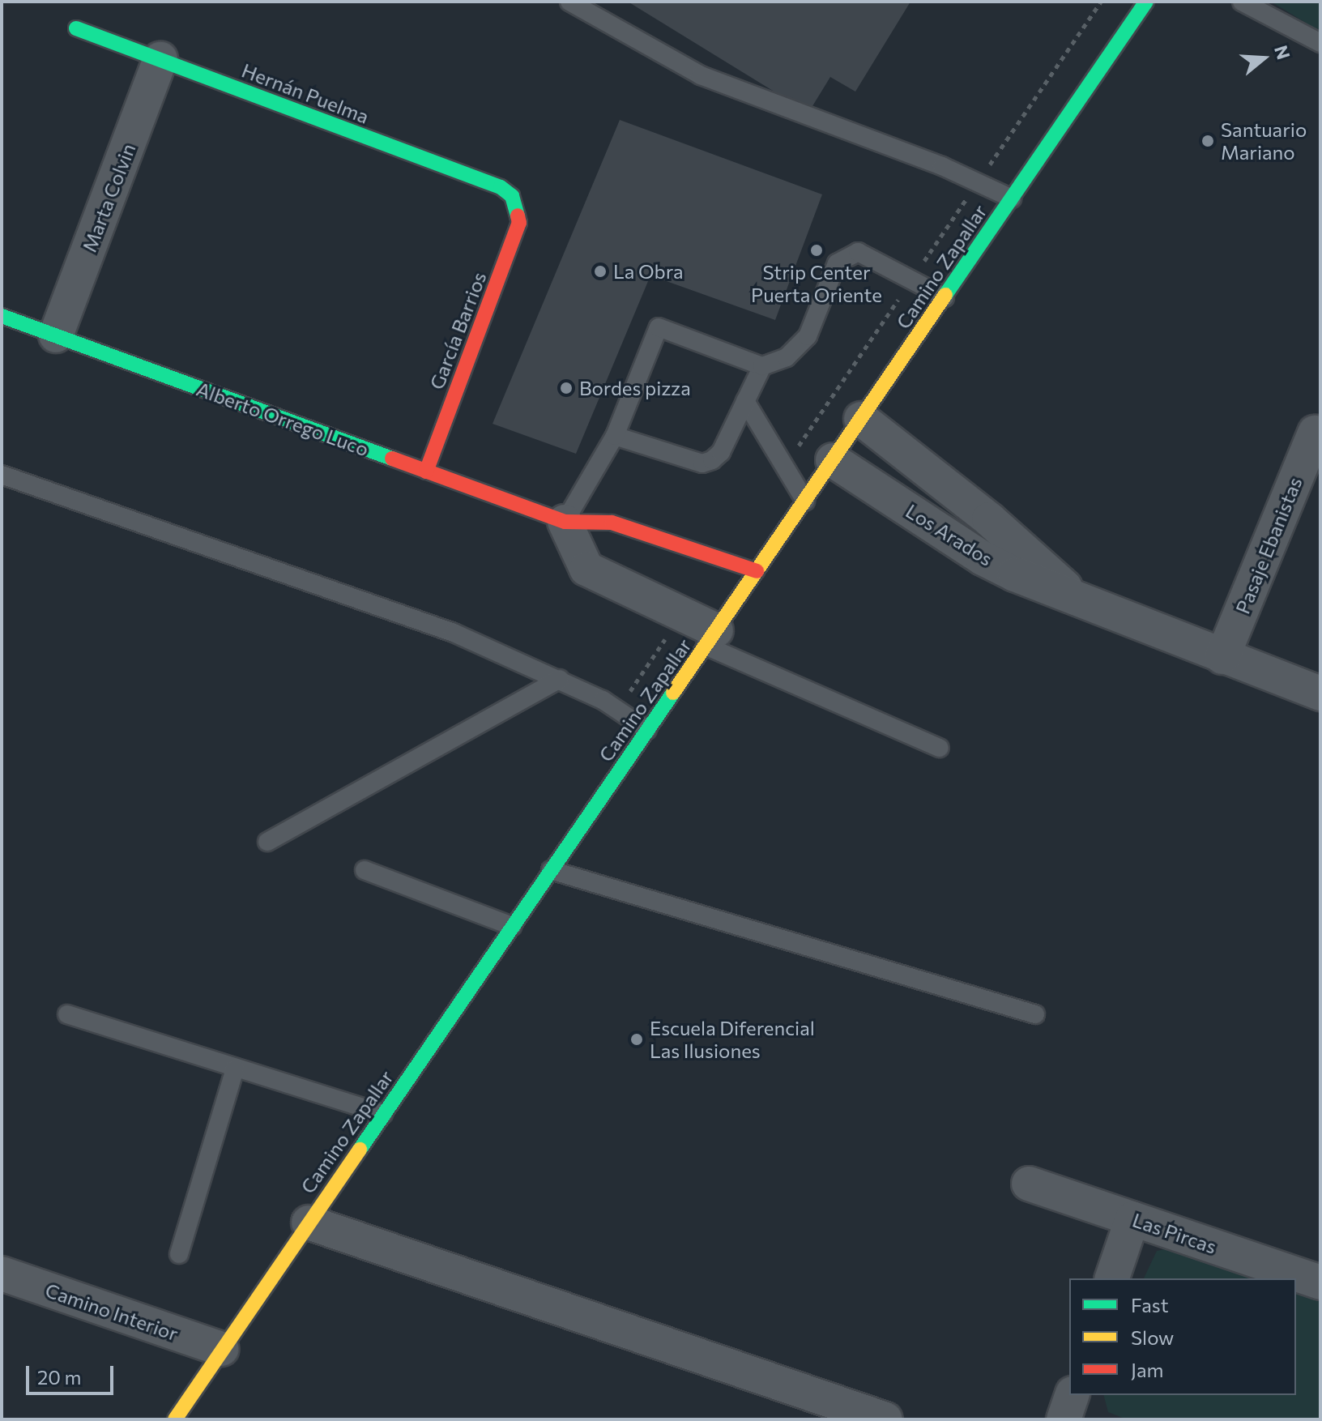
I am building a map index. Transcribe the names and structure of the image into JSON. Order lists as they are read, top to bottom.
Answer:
{
  "streets": {
    "street": [
      "Hernán Puelma",
      "Marta Colvin",
      "Camino Zapallar",
      "García Barrios",
      "Alberto Orrego Luco",
      "Los Arados",
      "Pasaje Ebanistas",
      "Las Pircas",
      "Camino Interior"
    ]
  },
  "crossings": [
    ["Hernán Puelma", "Marta Colvin"],
    ["Hernán Puelma", "García Barrios"],
    ["Marta Colvin", "Alberto Orrego Luco"],
    ["Camino Zapallar", "Alberto Orrego Luco"],
    ["Camino Zapallar", "Los Arados"],
    ["Camino Zapallar", "Camino Interior"],
    ["García Barrios", "Alberto Orrego Luco"],
    ["Los Arados", "Pasaje Ebanistas"]
  ],
  "places": [
    "Santuario Mariano",
    "Strip Center Puerta Oriente",
    "La Obra",
    "Bordes pizza",
    "Escuela Diferencial Las Ilusiones"
  ],
  "legend": ["Fast", "Slow", "Jam"],
  "scale_bar": "20 m",
  "north": "right"
}
